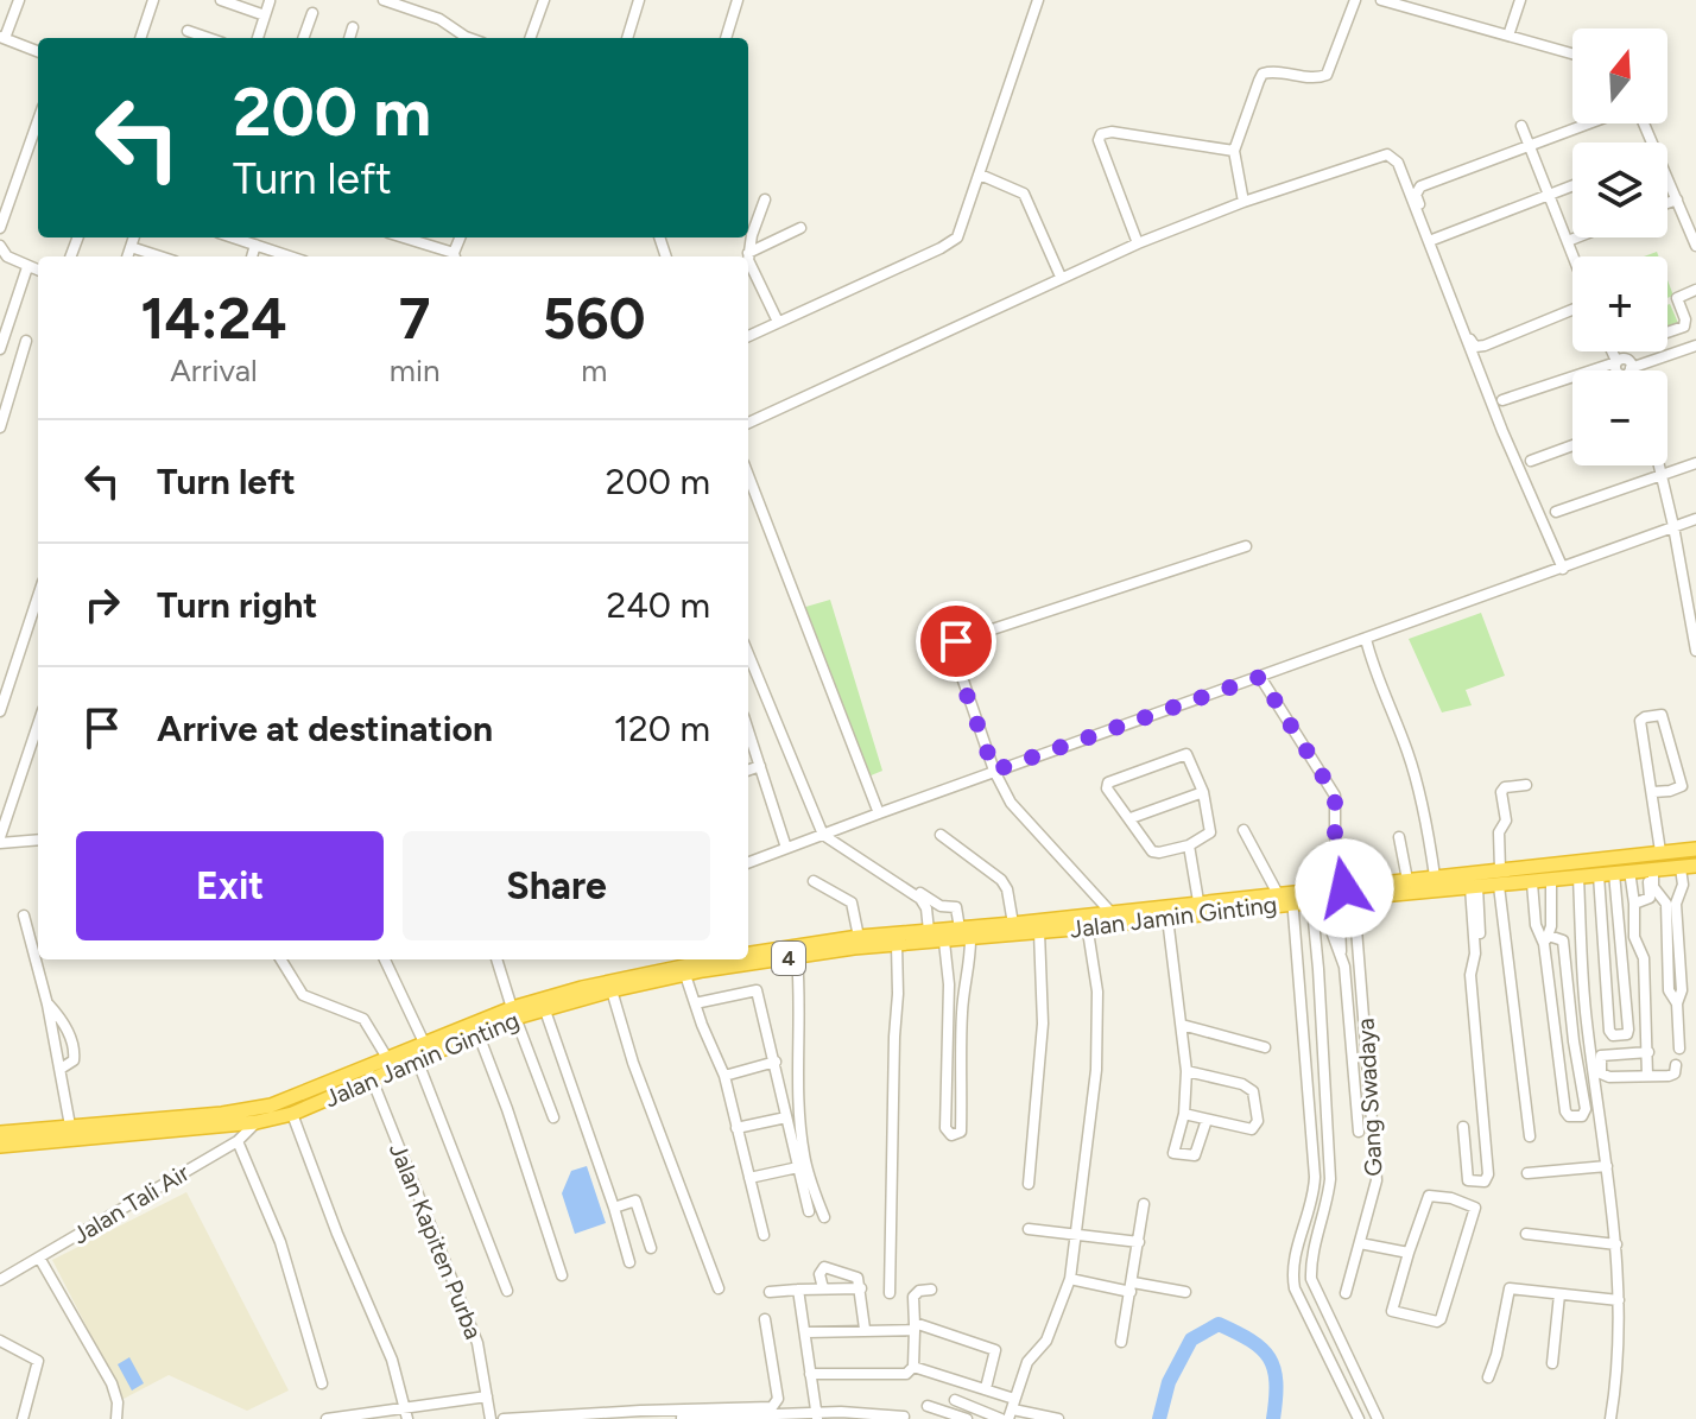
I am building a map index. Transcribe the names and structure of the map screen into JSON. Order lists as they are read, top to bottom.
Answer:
{
  "streets": {
    "highway": ["Jalan Jamin Ginting", "4"],
    "street": ["Gang Swadaya", "Jalan Tali Air", "Jalan Kapiten Purba"]
  },
  "crossings": [
    ["Jalan Jamin Ginting", "Gang Swadaya"],
    ["Jalan Jamin Ginting", "Jalan Tali Air"],
    ["Jalan Jamin Ginting", "Jalan Kapiten Purba"]
  ],
  "north": "top",
  "page": {
    "map_buttons": ["+", "−"],
    "turn": ["200 m", "Turn left"],
    "eta": [
      "14:24",
      "Arrival",
      "7",
      "min",
      "560",
      "m"
    ],
    "list": [
      {
        "name": "Turn left",
        "value": "200 m"
      },
      {
        "name": "Turn right",
        "value": "240 m"
      },
      {
        "name": "Arrive at destination",
        "value": "120 m"
      }
    ],
    "buttons": ["Exit", "Share"]
  }
}
